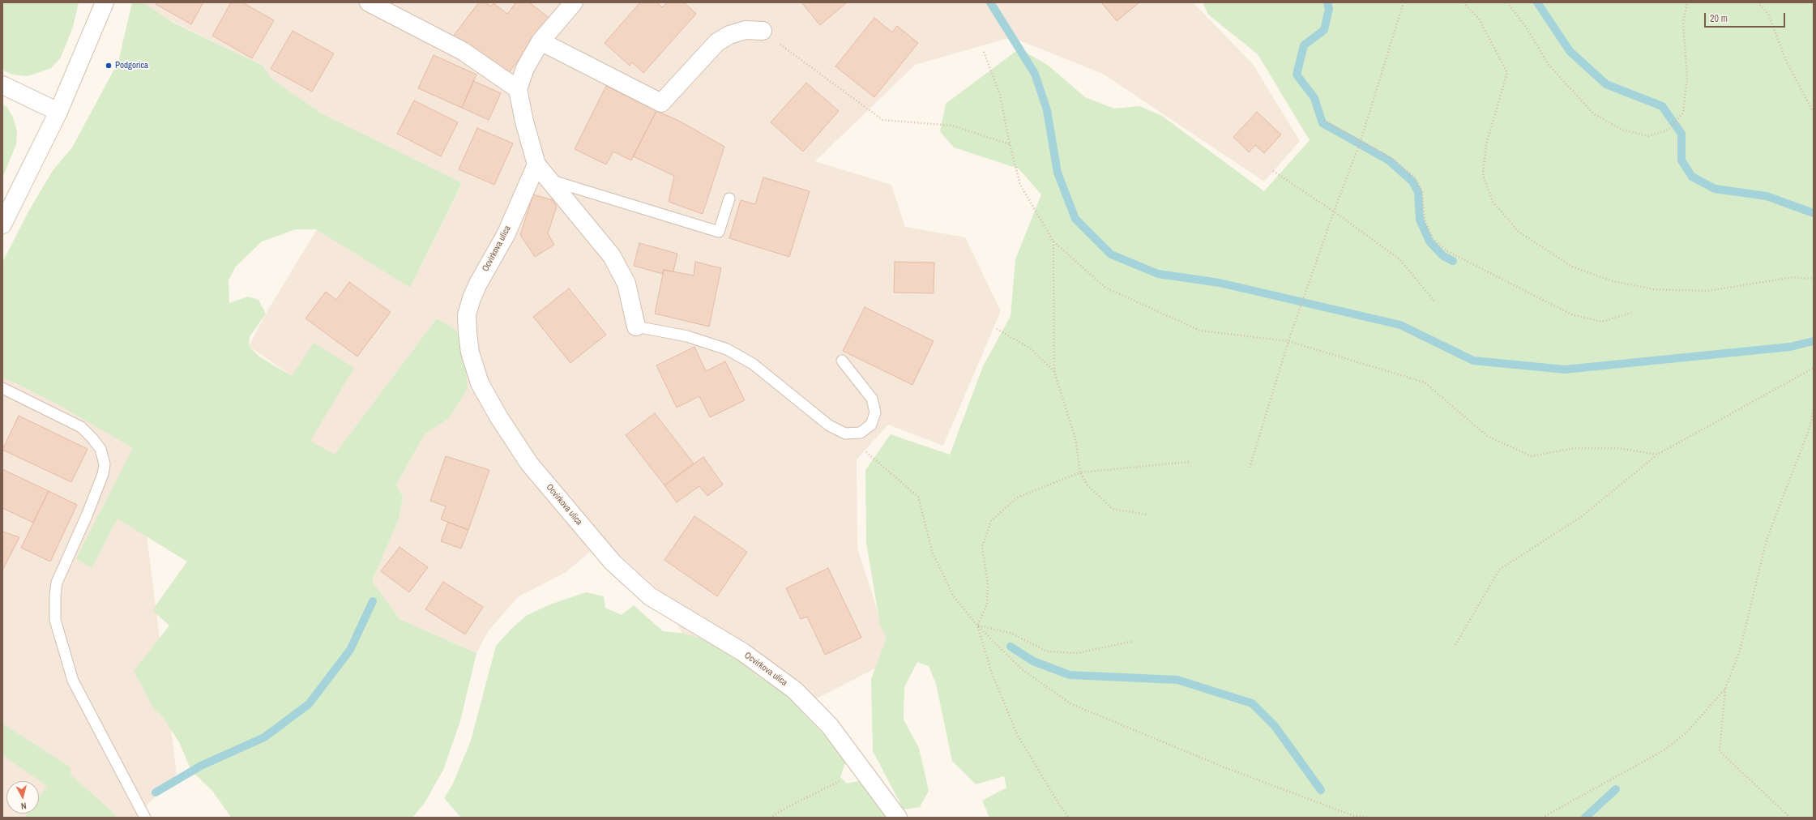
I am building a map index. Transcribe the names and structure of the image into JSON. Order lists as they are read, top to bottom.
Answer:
{
  "streets": {
    "street": ["Ocvirkova ulica"]
  },
  "places": ["Podgorica"],
  "scale_bar": "20 m",
  "north": "bottom"
}
